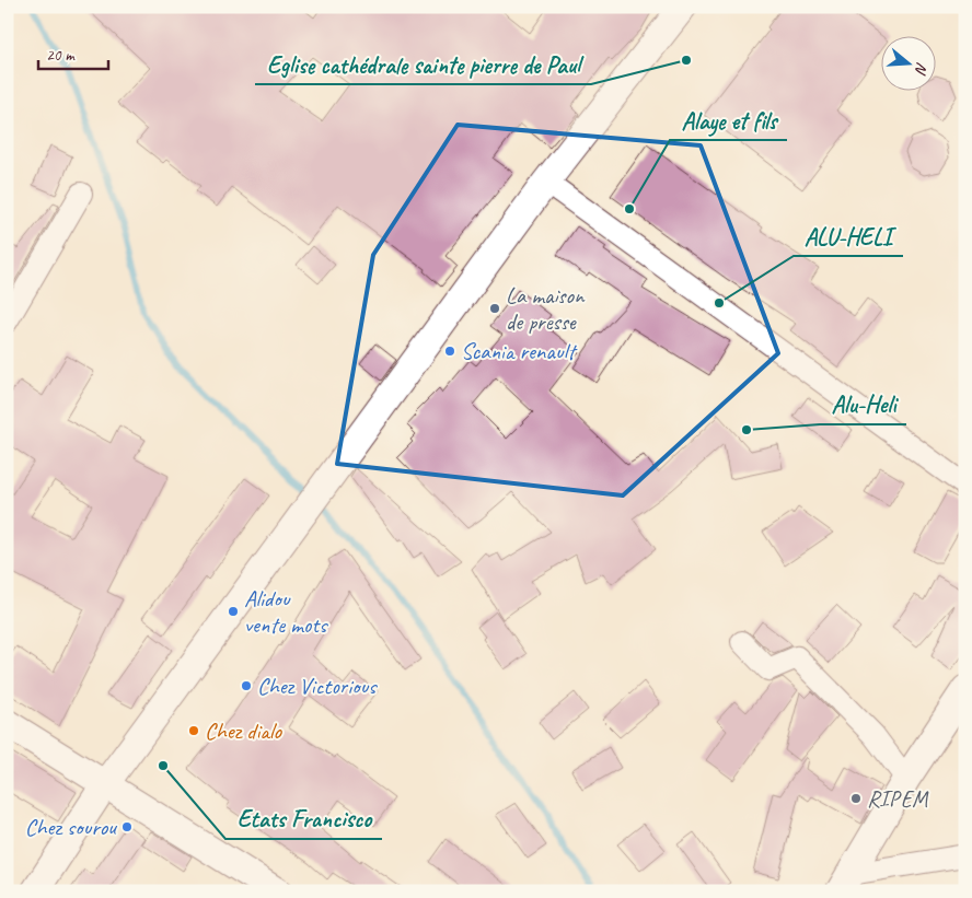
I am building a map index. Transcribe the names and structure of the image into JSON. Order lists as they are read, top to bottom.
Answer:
{
  "places": [
    "Eglise cathédrale sainte pierre de Paul",
    "Alaye et fils",
    "ALU-HELI",
    "La maison de presse",
    "Scania renault",
    "Alu-Heli",
    "Alidou vente mots",
    "Chez Victorious",
    "Chez dialo",
    "Etats Francisco",
    "RIPEM",
    "Chez sourou"
  ],
  "scale_bar": "20 m",
  "north": "right"
}
